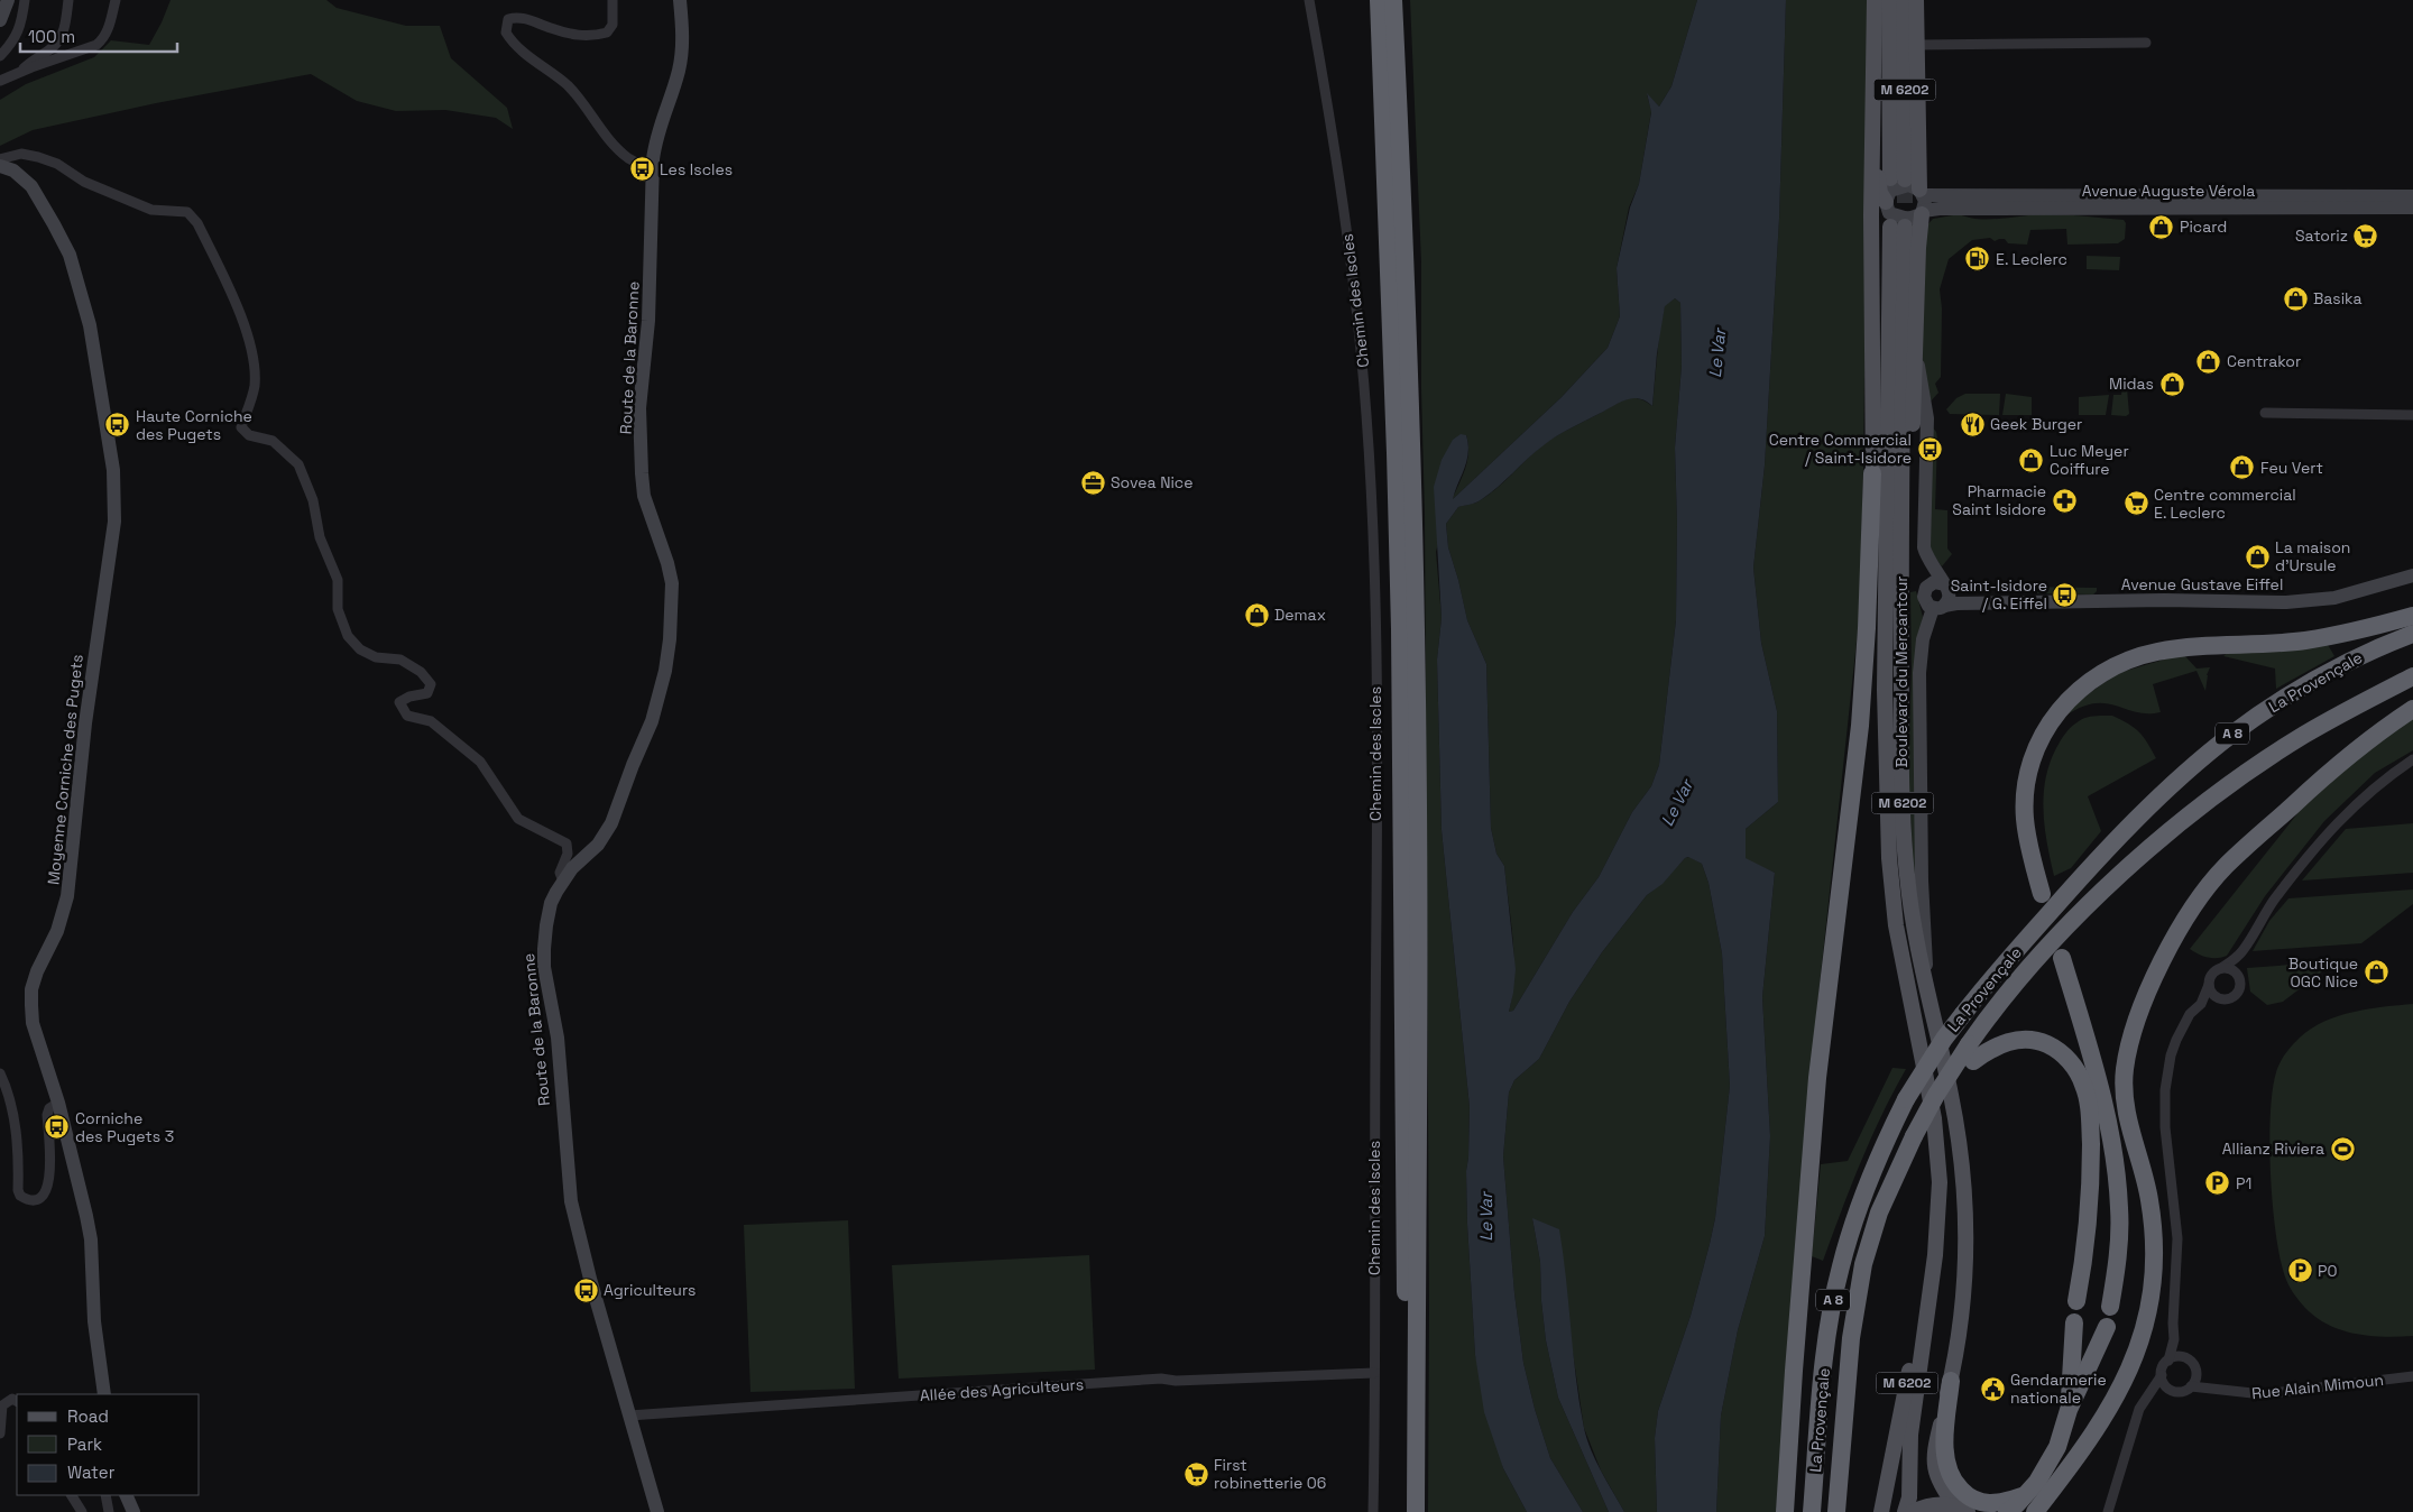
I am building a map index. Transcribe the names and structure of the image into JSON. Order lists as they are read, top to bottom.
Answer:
{
  "streets": {
    "highway": ["La Provençale", "A 8"],
    "main road": [
      "M 6202",
      "Avenue Auguste Vérola",
      "Route de la Baronne",
      "Avenue Gustave Eiffel",
      "Boulevard du Mercantour",
      "Moyenne Corniche des Pugets"
    ],
    "street": ["Chemin des Iscles", "Rue Alain Mimoun", "Allée des Agriculteurs"]
  },
  "crossings": [
    ["M 6202", "Boulevard du Mercantour"],
    ["Chemin des Iscles", "Allée des Agriculteurs"],
    ["Route de la Baronne", "Allée des Agriculteurs"]
  ],
  "water": ["Le Var"],
  "places": {
    "bus stop": [
      "Les Iscles",
      "Haute Corniche des Pugets",
      "Centre Commercial / Saint-Isidore",
      "Saint-Isidore / G. Eiffel",
      "Corniche des Pugets 3",
      "Agriculteurs"
    ],
    "shop": [
      "Picard",
      "Basika",
      "Centrakor",
      "Midas",
      "Luc Meyer Coiffure",
      "Feu Vert",
      "La maison d'Ursule",
      "Demax",
      "Boutique OGC Nice"
    ],
    "supermarket": ["Satoriz", "Centre commercial E. Leclerc", "First robinetterie 06"],
    "fuel station": ["E. Leclerc"],
    "restaurant": ["Geek Burger"],
    "office": ["Sovea Nice"],
    "pharmacy": ["Pharmacie Saint Isidore"],
    "sports": ["Allianz Riviera"],
    "parking": ["P1", "P0"],
    "public building": ["Gendarmerie nationale"]
  },
  "legend": ["Road", "Park", "Water"],
  "scale_bar": "100 m"
}
